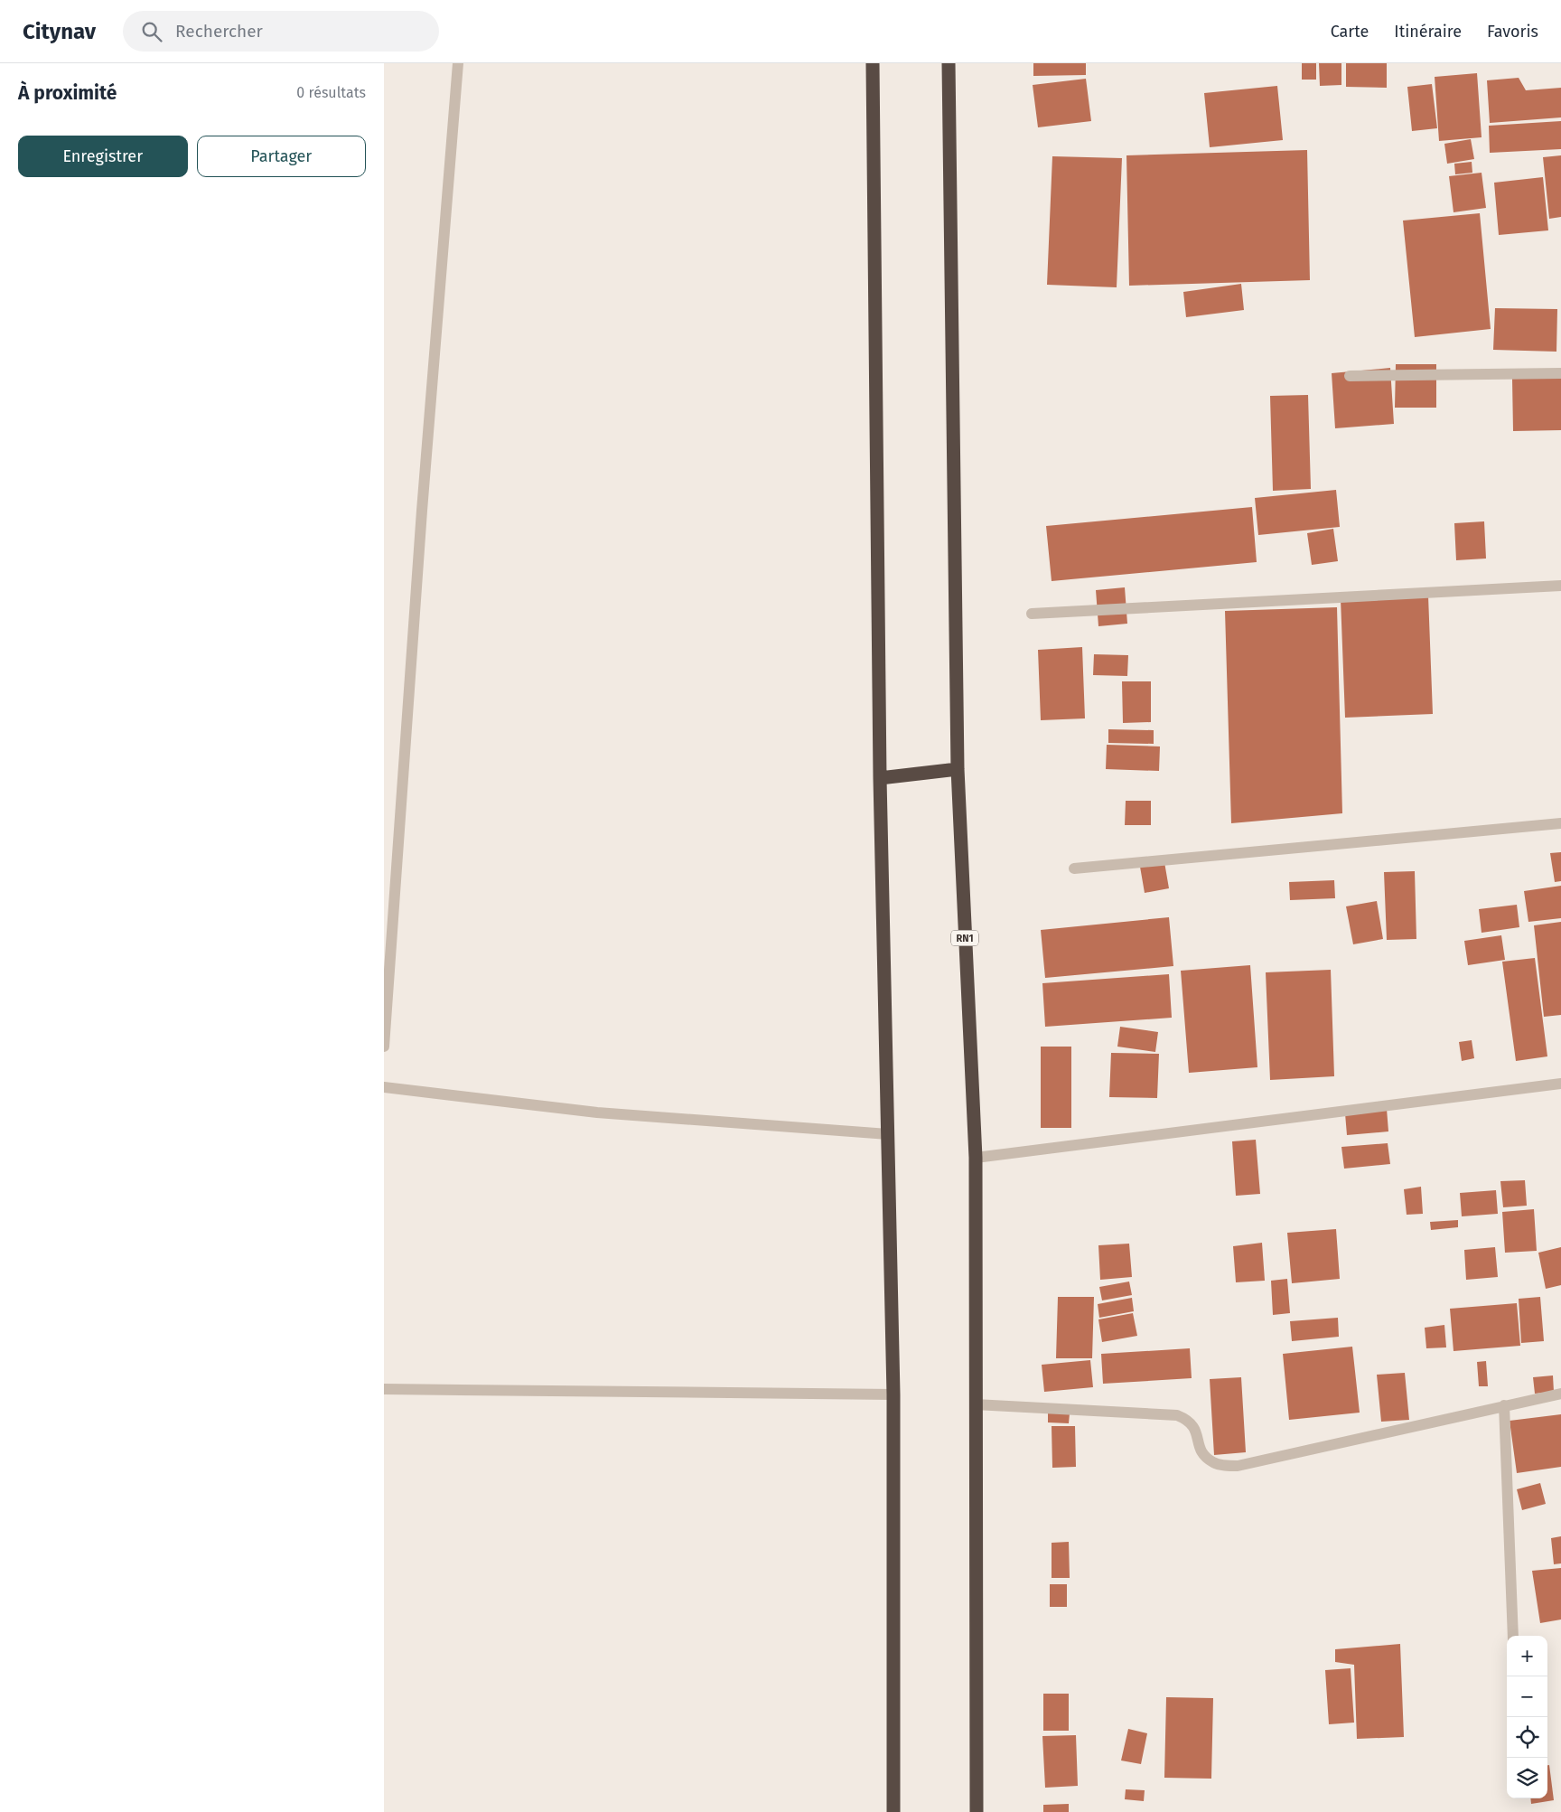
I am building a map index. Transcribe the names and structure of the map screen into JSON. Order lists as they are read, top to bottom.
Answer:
{
  "streets": {
    "highway": ["RN1"]
  },
  "page": {
    "header": "Citynav",
    "search": "Rechercher",
    "nav": ["Carte", "Itinéraire", "Favoris"],
    "heading": ["À proximité", "0 résultats"],
    "buttons": ["Enregistrer", "Partager"],
    "map_buttons": ["+", "−"]
  }
}
